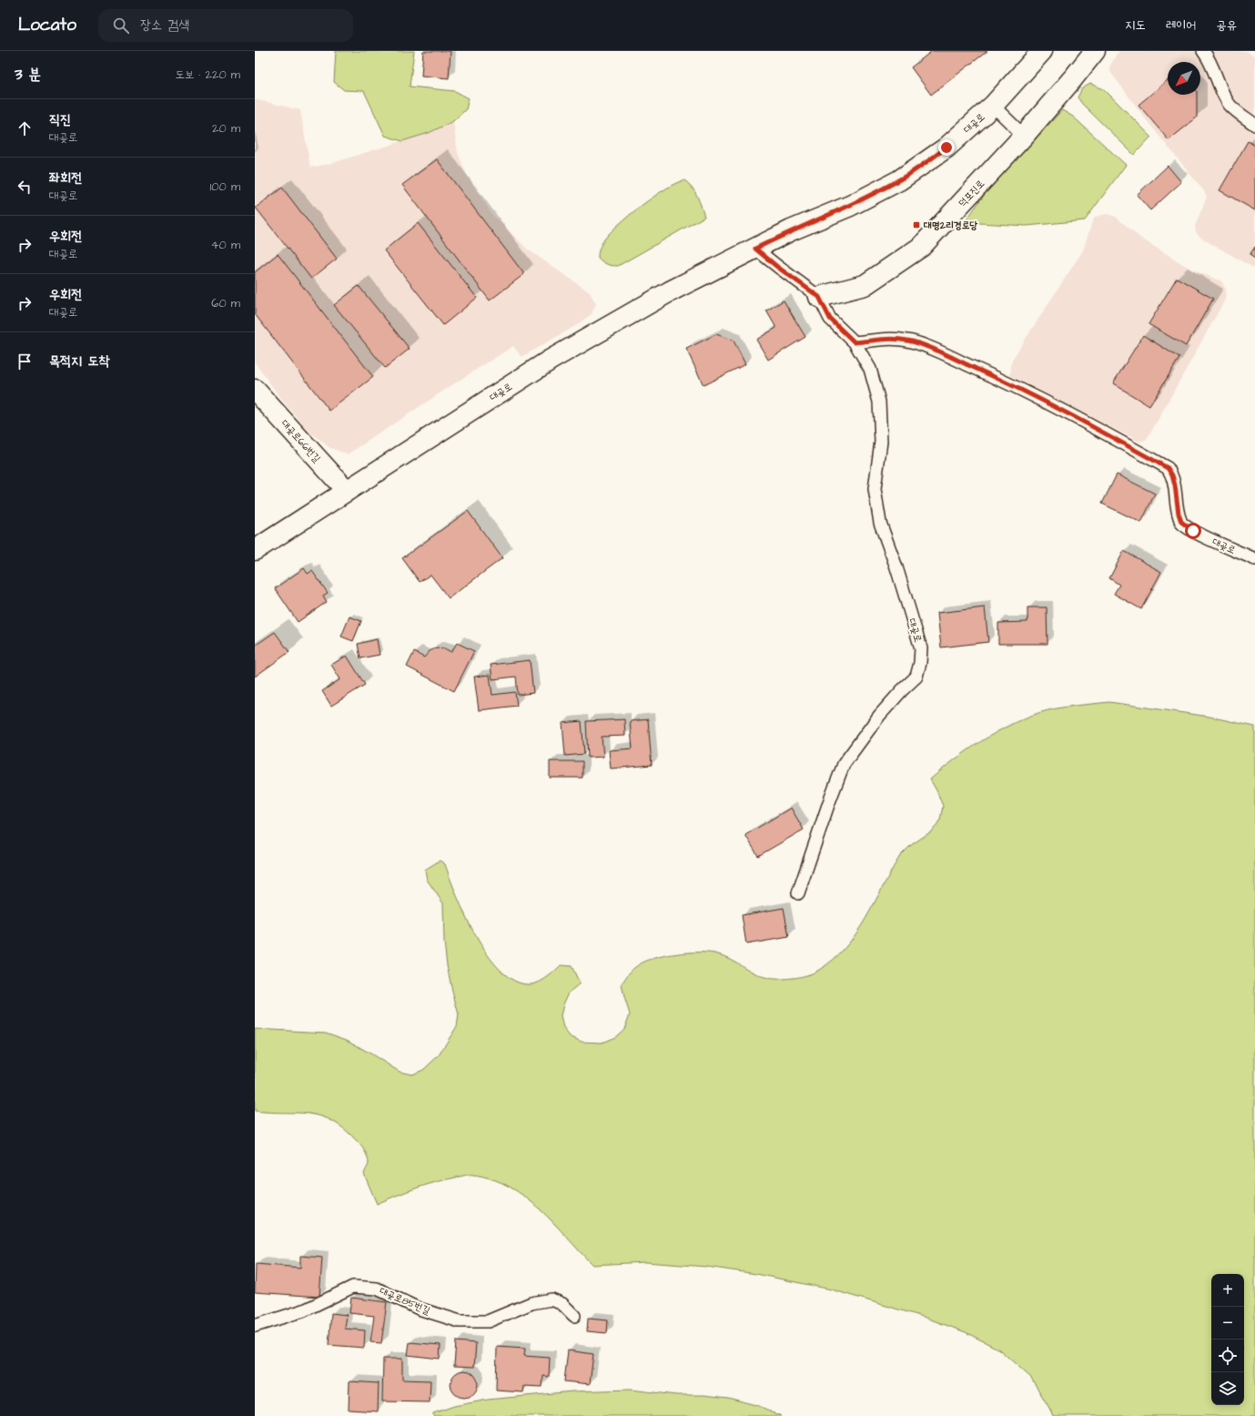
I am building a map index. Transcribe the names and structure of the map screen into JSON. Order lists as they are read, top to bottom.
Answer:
{
  "streets": {
    "street": ["대곶로", "덕포진로", "대곶로66번길"],
    "lane": ["대곶로85번길"]
  },
  "crossings": [
    ["대곶로", "덕포진로"],
    ["대곶로", "대곶로66번길"]
  ],
  "places": {
    "transit": ["대명2리경로당"]
  },
  "north": "bottom left",
  "page": {
    "header": "Locato",
    "search": "장소 검색",
    "nav": ["지도", "레이어", "공유"],
    "heading": ["3 분", "도보 · 220 m"],
    "list": [
      ["직진", "대곶로", "20 m"],
      ["좌회전", "대곶로", "100 m"],
      ["우회전", "대곶로", "40 m"],
      ["우회전", "대곶로", "60 m"],
      "목적지 도착"
    ],
    "map_buttons": ["+", "−"]
  }
}
